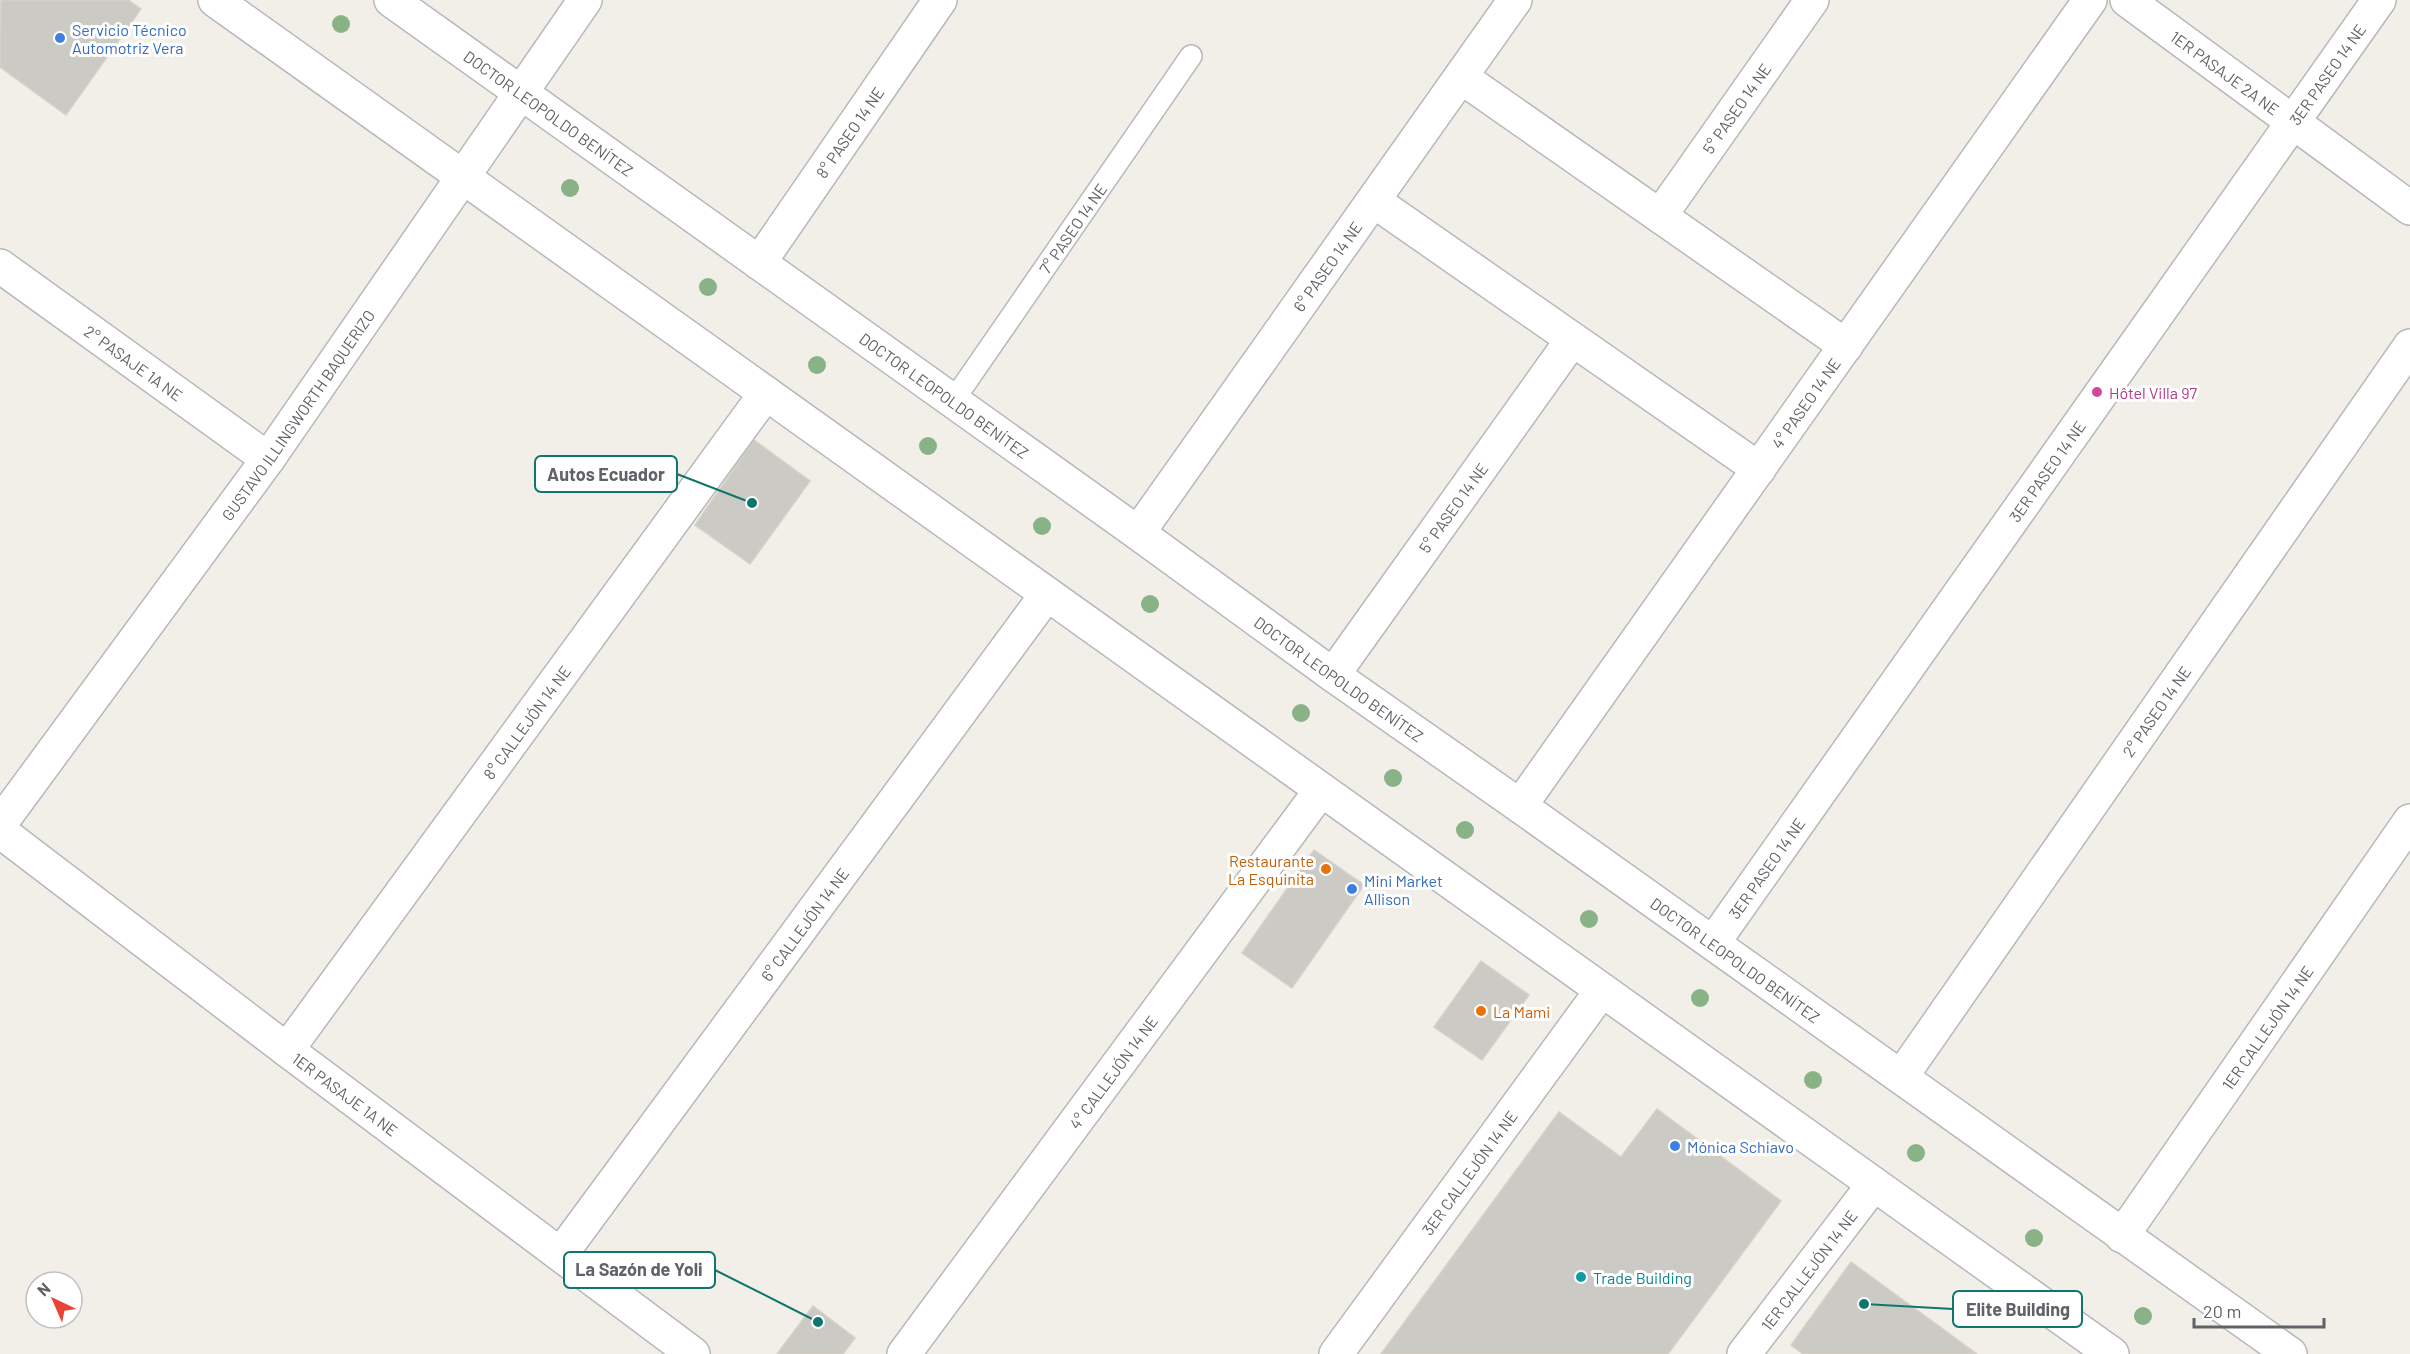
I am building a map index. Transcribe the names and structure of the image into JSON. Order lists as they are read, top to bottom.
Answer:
{
  "streets": {
    "street": [
      "1ER PASAJE 2A NE",
      "3ER PASEO 14 NE",
      "5° PASEO 14 NE",
      "DOCTOR LEOPOLDO BENÍTEZ",
      "8° PASEO 14 NE",
      "6° PASEO 14 NE",
      "2° PASAJE 1A NE",
      "4° PASEO 14 NE",
      "GUSTAVO ILLINGWORTH BAQUERIZO",
      "2° PASEO 14 NE",
      "8° CALLEJÓN 14 NE",
      "6° CALLEJÓN 14 NE",
      "1ER CALLEJÓN 14 NE",
      "4° CALLEJÓN 14 NE",
      "1ER PASAJE 1A NE",
      "3ER CALLEJÓN 14 NE"
    ],
    "lane": ["7° PASEO 14 NE"]
  },
  "crossings": [
    ["1ER PASAJE 2A NE", "3ER PASEO 14 NE"],
    ["3ER PASEO 14 NE", "DOCTOR LEOPOLDO BENÍTEZ"],
    ["5° PASEO 14 NE", "DOCTOR LEOPOLDO BENÍTEZ"],
    ["DOCTOR LEOPOLDO BENÍTEZ", "8° PASEO 14 NE"],
    ["DOCTOR LEOPOLDO BENÍTEZ", "7° PASEO 14 NE"],
    ["DOCTOR LEOPOLDO BENÍTEZ", "6° PASEO 14 NE"],
    ["DOCTOR LEOPOLDO BENÍTEZ", "4° PASEO 14 NE"],
    ["DOCTOR LEOPOLDO BENÍTEZ", "GUSTAVO ILLINGWORTH BAQUERIZO"],
    ["DOCTOR LEOPOLDO BENÍTEZ", "2° PASEO 14 NE"],
    ["DOCTOR LEOPOLDO BENÍTEZ", "1ER CALLEJÓN 14 NE"],
    ["2° PASAJE 1A NE", "GUSTAVO ILLINGWORTH BAQUERIZO"],
    ["8° CALLEJÓN 14 NE", "1ER PASAJE 1A NE"],
    ["6° CALLEJÓN 14 NE", "1ER PASAJE 1A NE"]
  ],
  "places": [
    "Servicio Técnico Automotriz Vera",
    "Hôtel Villa 97",
    "Autos Ecuador",
    "Restaurante La Esquinita",
    "Mini Market Allison",
    "La Mami",
    "Mónica Schiavo",
    "Trade Building",
    "Elite Building",
    "La Sazón de Yoli"
  ],
  "scale_bar": "20 m",
  "north": "top left"
}
